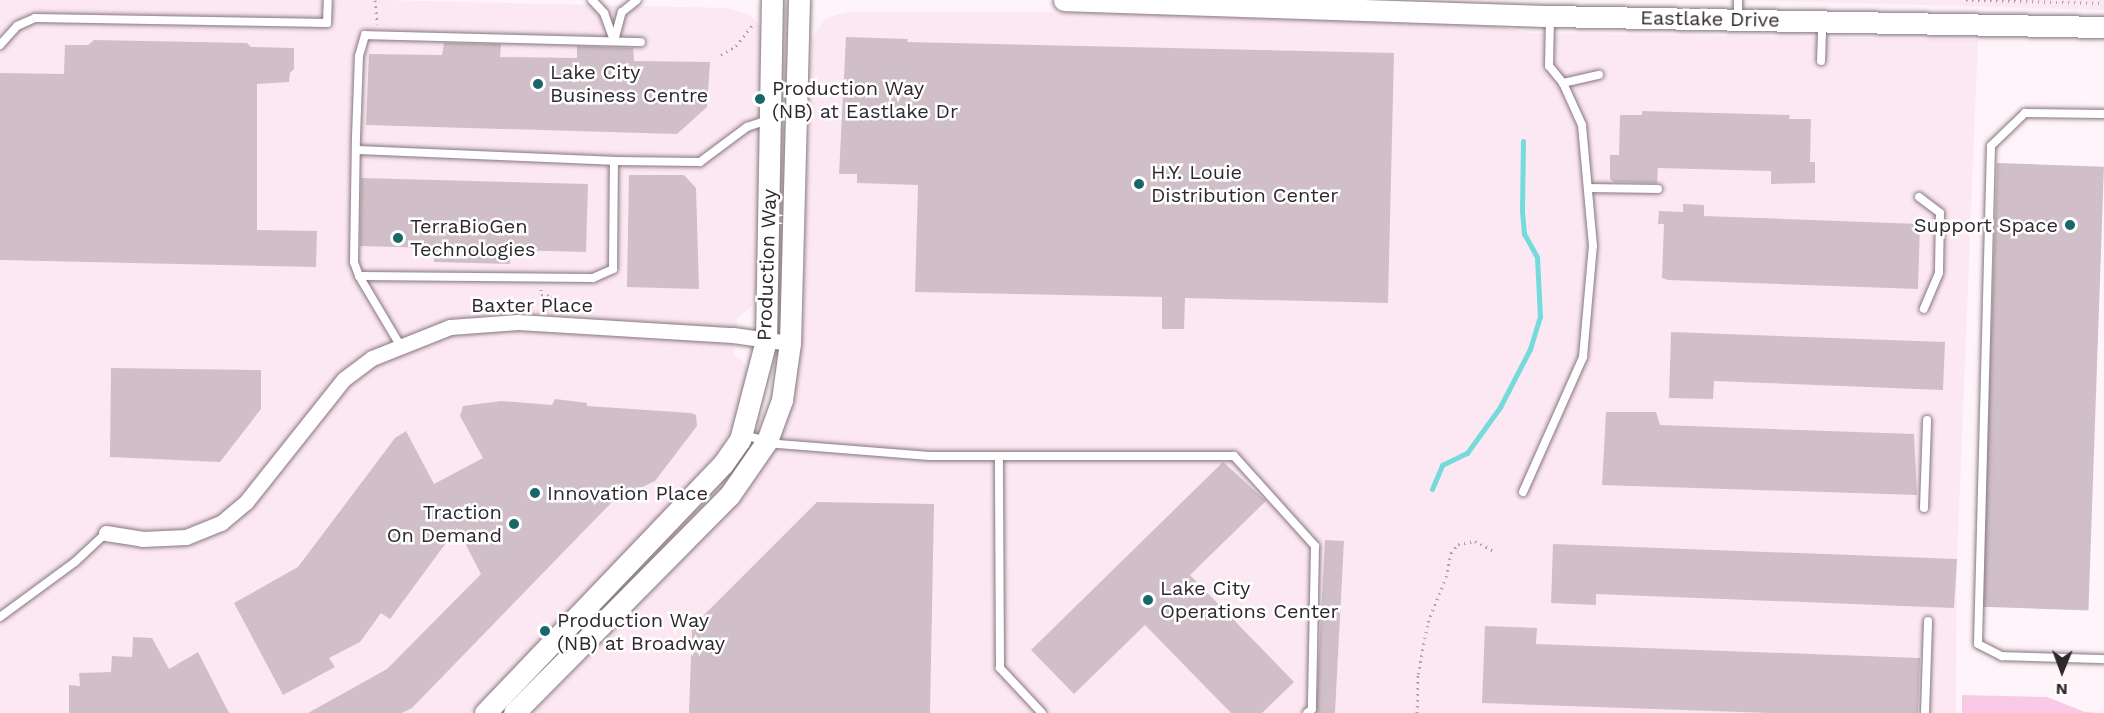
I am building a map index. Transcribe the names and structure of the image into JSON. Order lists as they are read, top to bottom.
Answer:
{
  "streets": {
    "street": ["Eastlake Drive", "Production Way", "Baxter Place"]
  },
  "crossings": [
    ["Production Way", "Baxter Place"]
  ],
  "places": [
    "Lake City Business Centre",
    "Production Way (NB) at Eastlake Dr",
    "H.Y. Louie Distribution Center",
    "Support Space",
    "TerraBioGen Technologies",
    "Innovation Place",
    "Traction On Demand",
    "Lake City Operations Center",
    "Production Way (NB) at Broadway"
  ],
  "north": "bottom"
}
